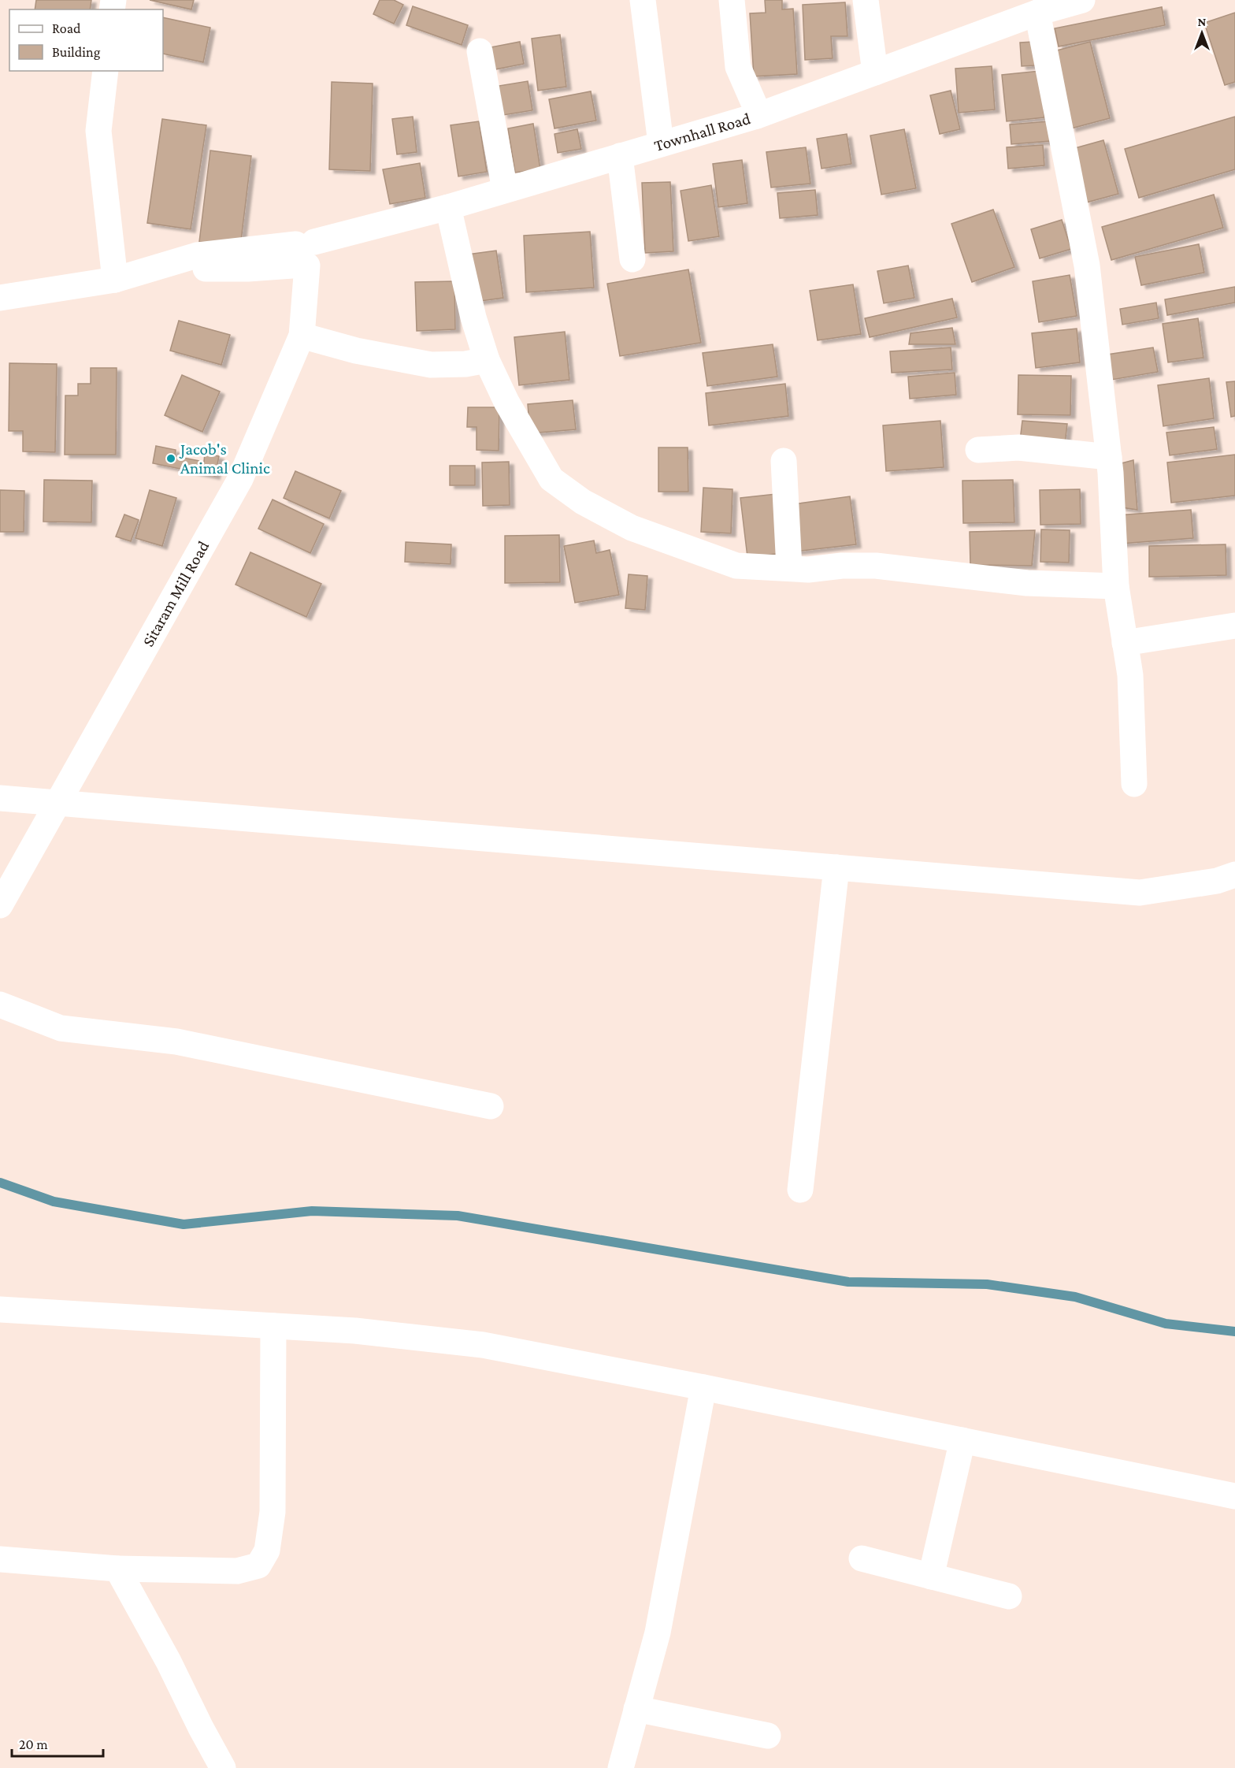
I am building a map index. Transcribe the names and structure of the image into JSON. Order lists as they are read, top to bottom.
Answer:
{
  "streets": {
    "street": ["Townhall Road", "Sitaram Mill Road"]
  },
  "crossings": [
    ["Townhall Road", "Sitaram Mill Road"]
  ],
  "places": ["Jacob's Animal Clinic"],
  "legend": ["Road", "Building"],
  "scale_bar": "20 m",
  "north": "top"
}
